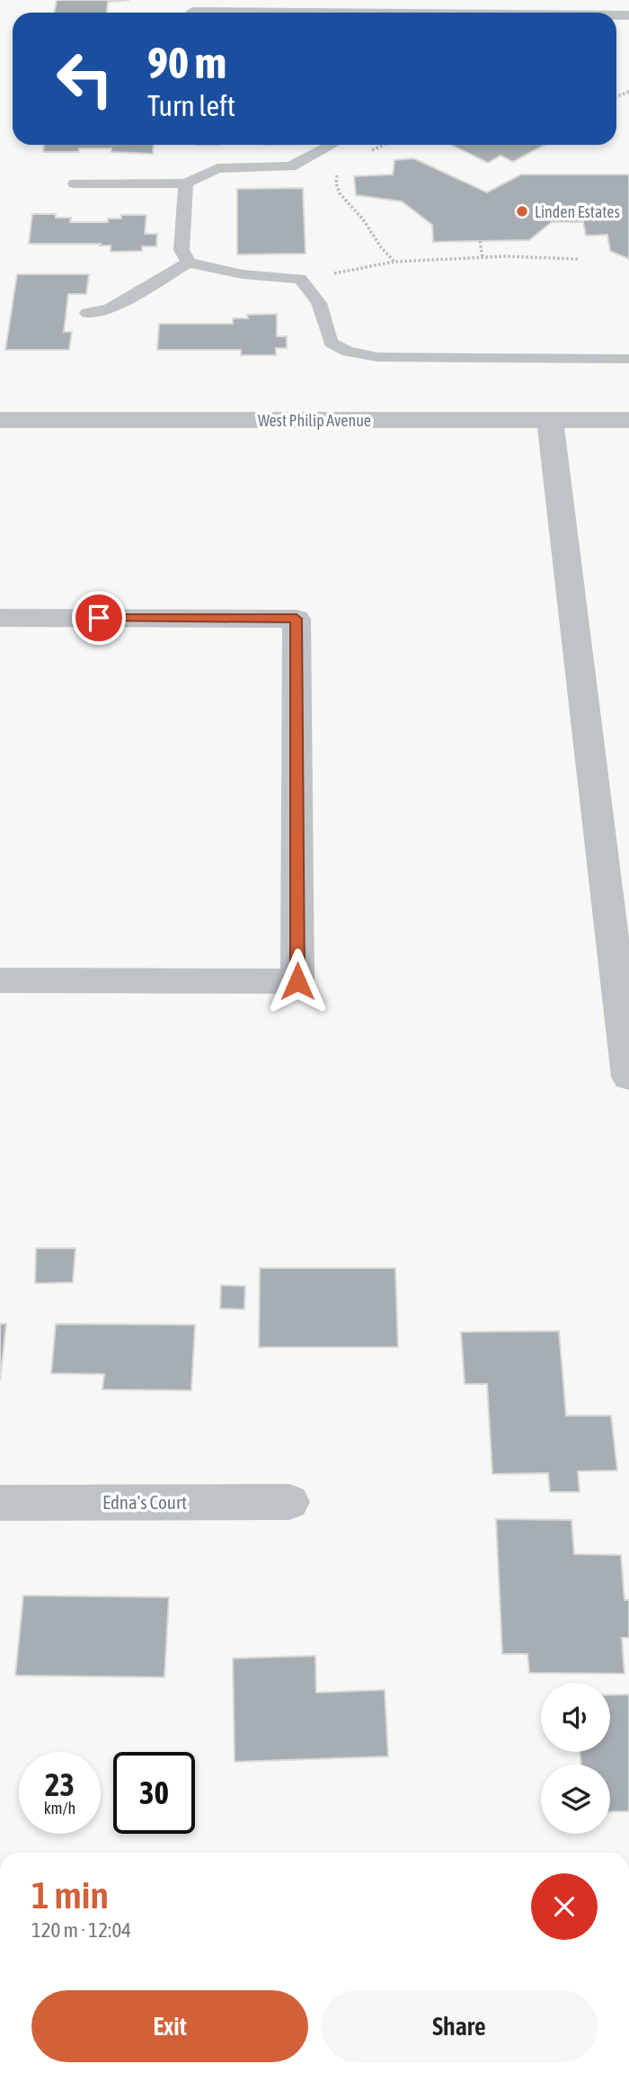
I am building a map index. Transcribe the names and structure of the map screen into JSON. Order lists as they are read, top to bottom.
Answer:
{
  "streets": {
    "street": ["West Philip Avenue", "Edna's Court"]
  },
  "places": ["Linden Estates"],
  "page": {
    "turn": ["90 m", "Turn left"],
    "speed": "23 km/h",
    "limit": "30",
    "heading": ["1 min", "120 m · 12:04"],
    "buttons": ["Exit", "Share"]
  }
}
